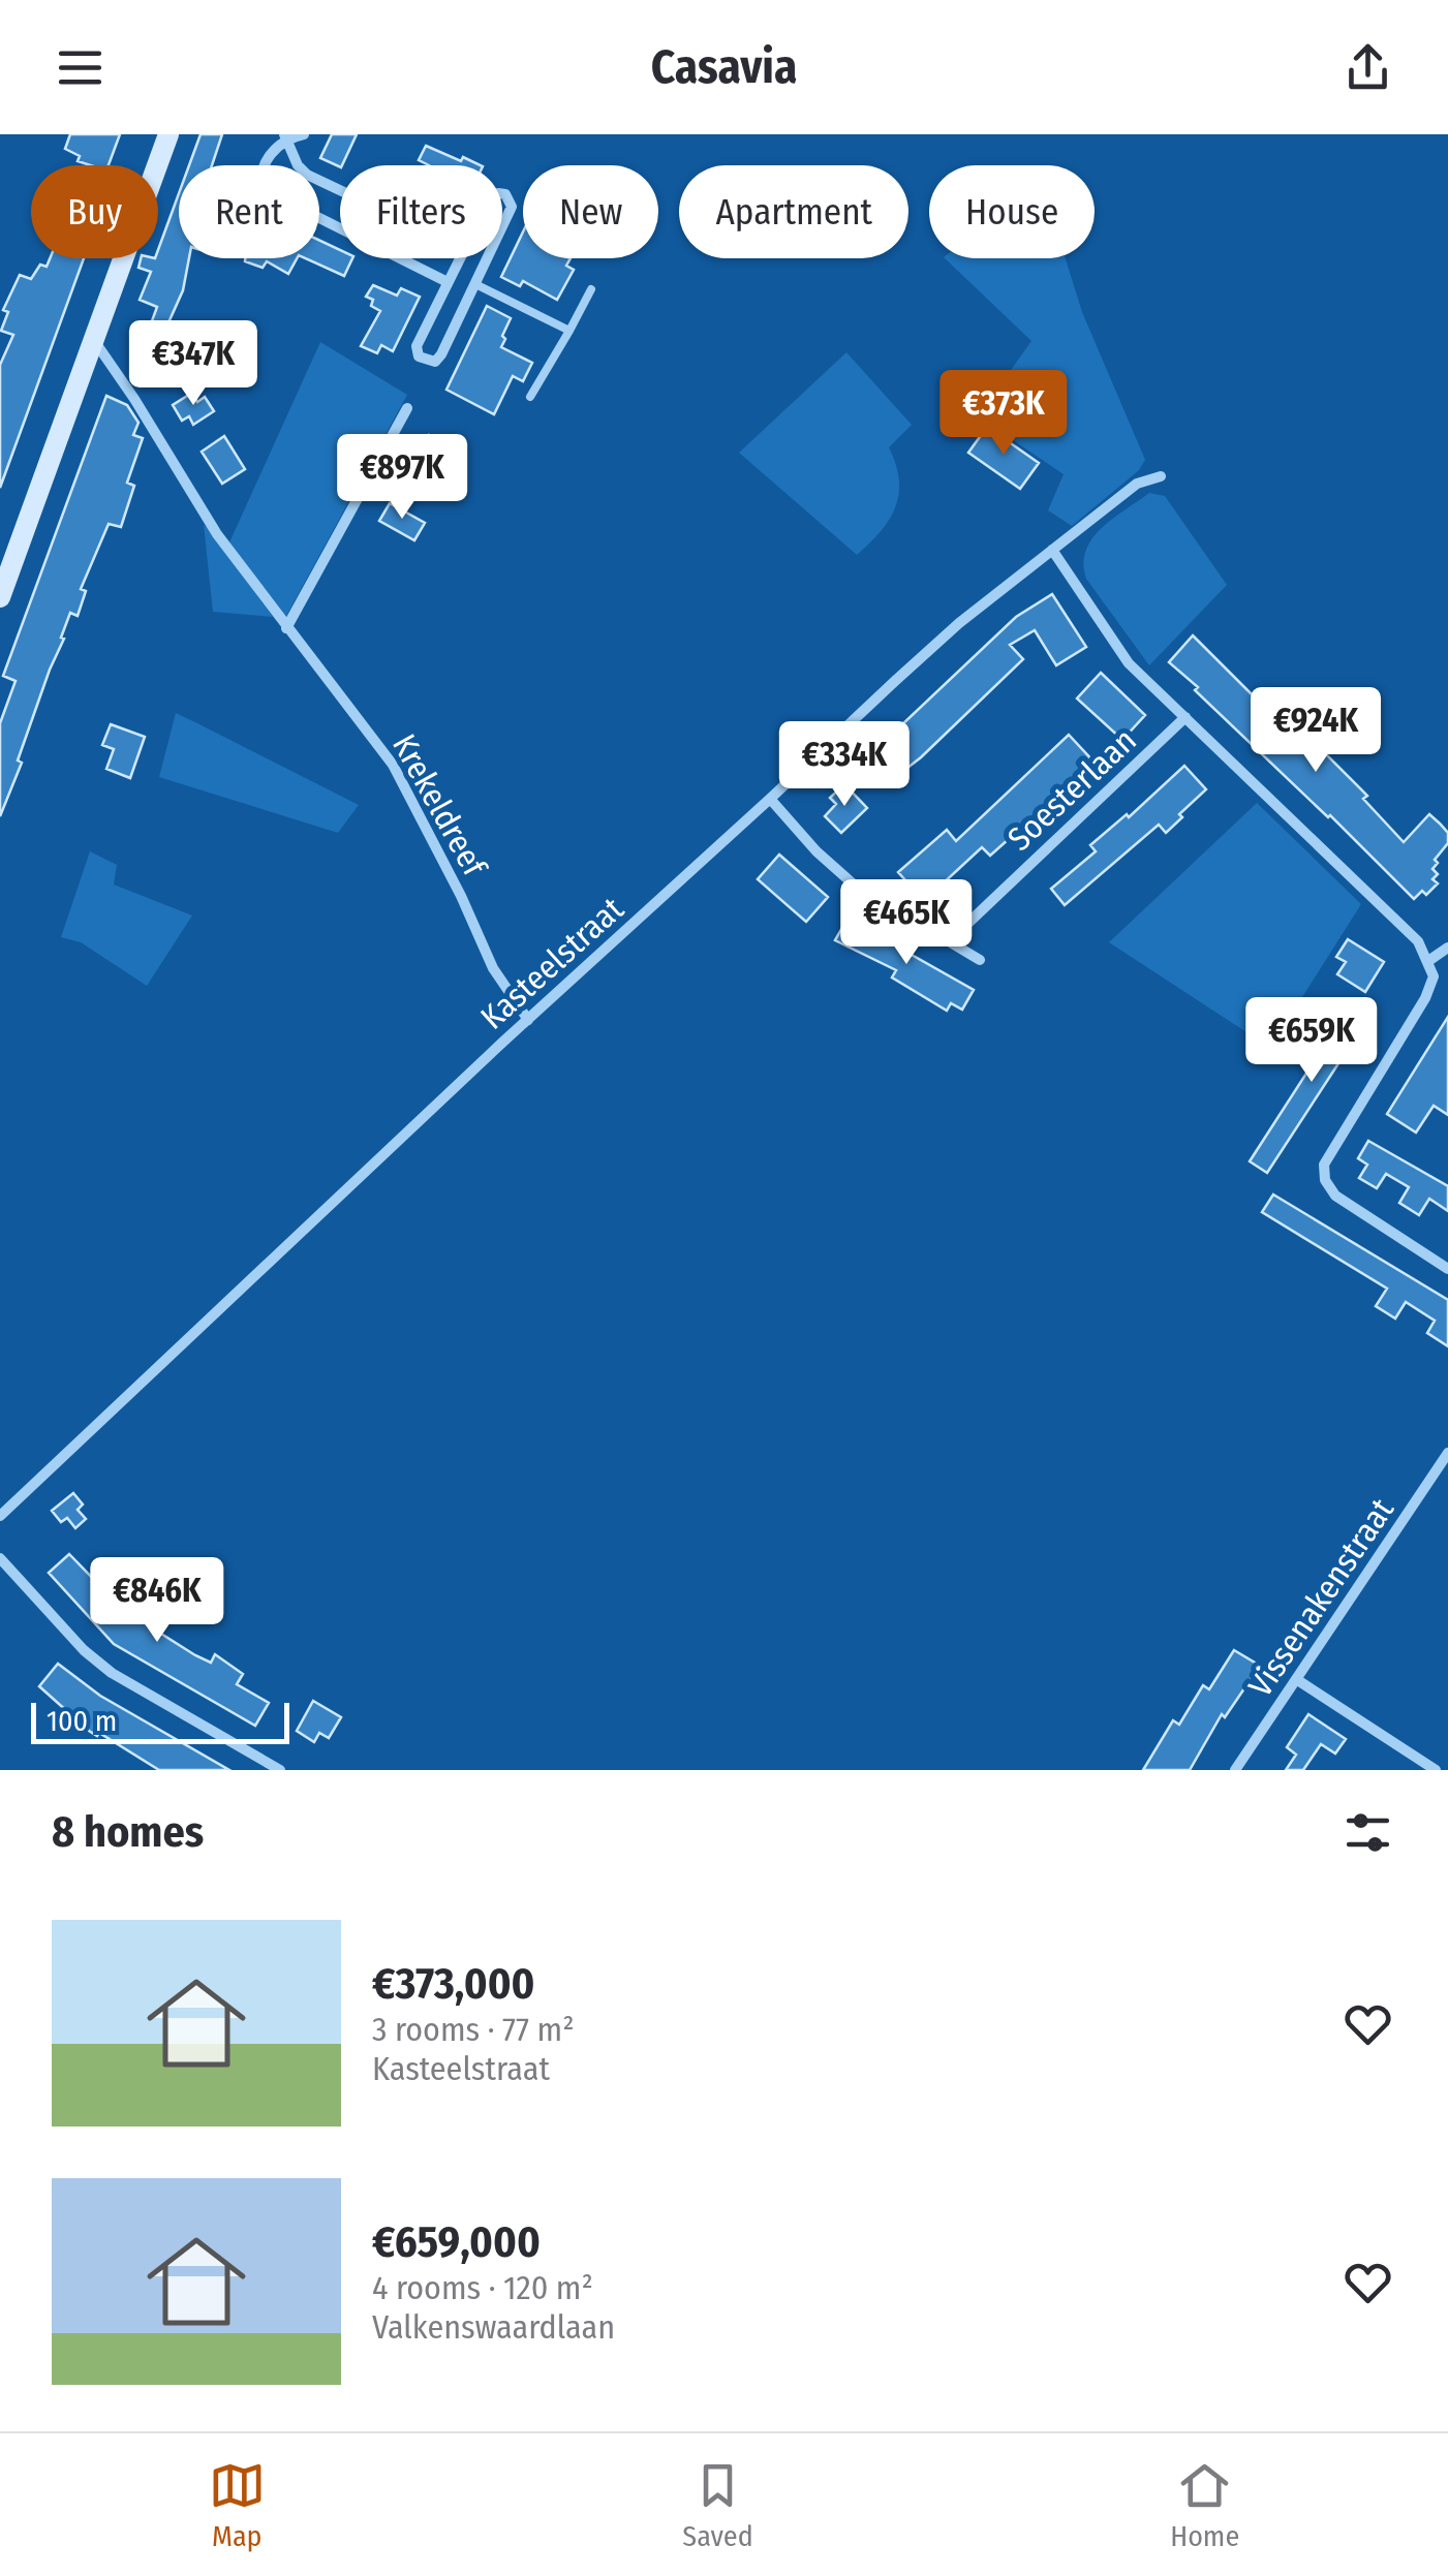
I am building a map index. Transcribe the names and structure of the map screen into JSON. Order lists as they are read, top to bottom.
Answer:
{
  "streets": {
    "street": [
      "Soesterlaan",
      "Krekeldreef",
      "Kasteelstraat",
      "Vissenakenstraat"
    ]
  },
  "crossings": [
    ["Krekeldreef", "Kasteelstraat"]
  ],
  "scale_bar": "100 m",
  "page": {
    "header": "Casavia",
    "chip": [
      "Buy",
      "Rent",
      "Filters",
      "New",
      "Apartment",
      "House"
    ],
    "price": [
      "€347K",
      "€373K",
      "€897K",
      "€924K",
      "€334K",
      "€465K",
      "€659K",
      "€846K"
    ],
    "scale": "100 m",
    "heading": "8 homes",
    "list": [
      {
        "name": "€373,000",
        "note": "3 rooms · 77 m² · Kasteelstraat"
      },
      {
        "name": "€659,000",
        "note": "4 rooms · 120 m² · Valkenswaardlaan"
      }
    ],
    "tabs": ["Map", "Saved", "Home"]
  }
}
